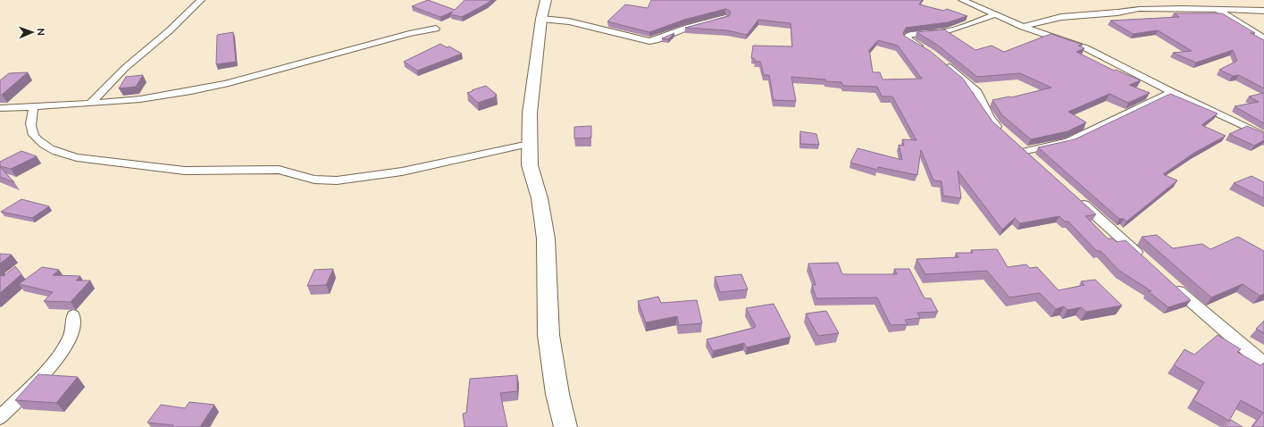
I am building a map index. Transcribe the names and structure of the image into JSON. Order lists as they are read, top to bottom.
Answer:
{
  "north": "right"
}
